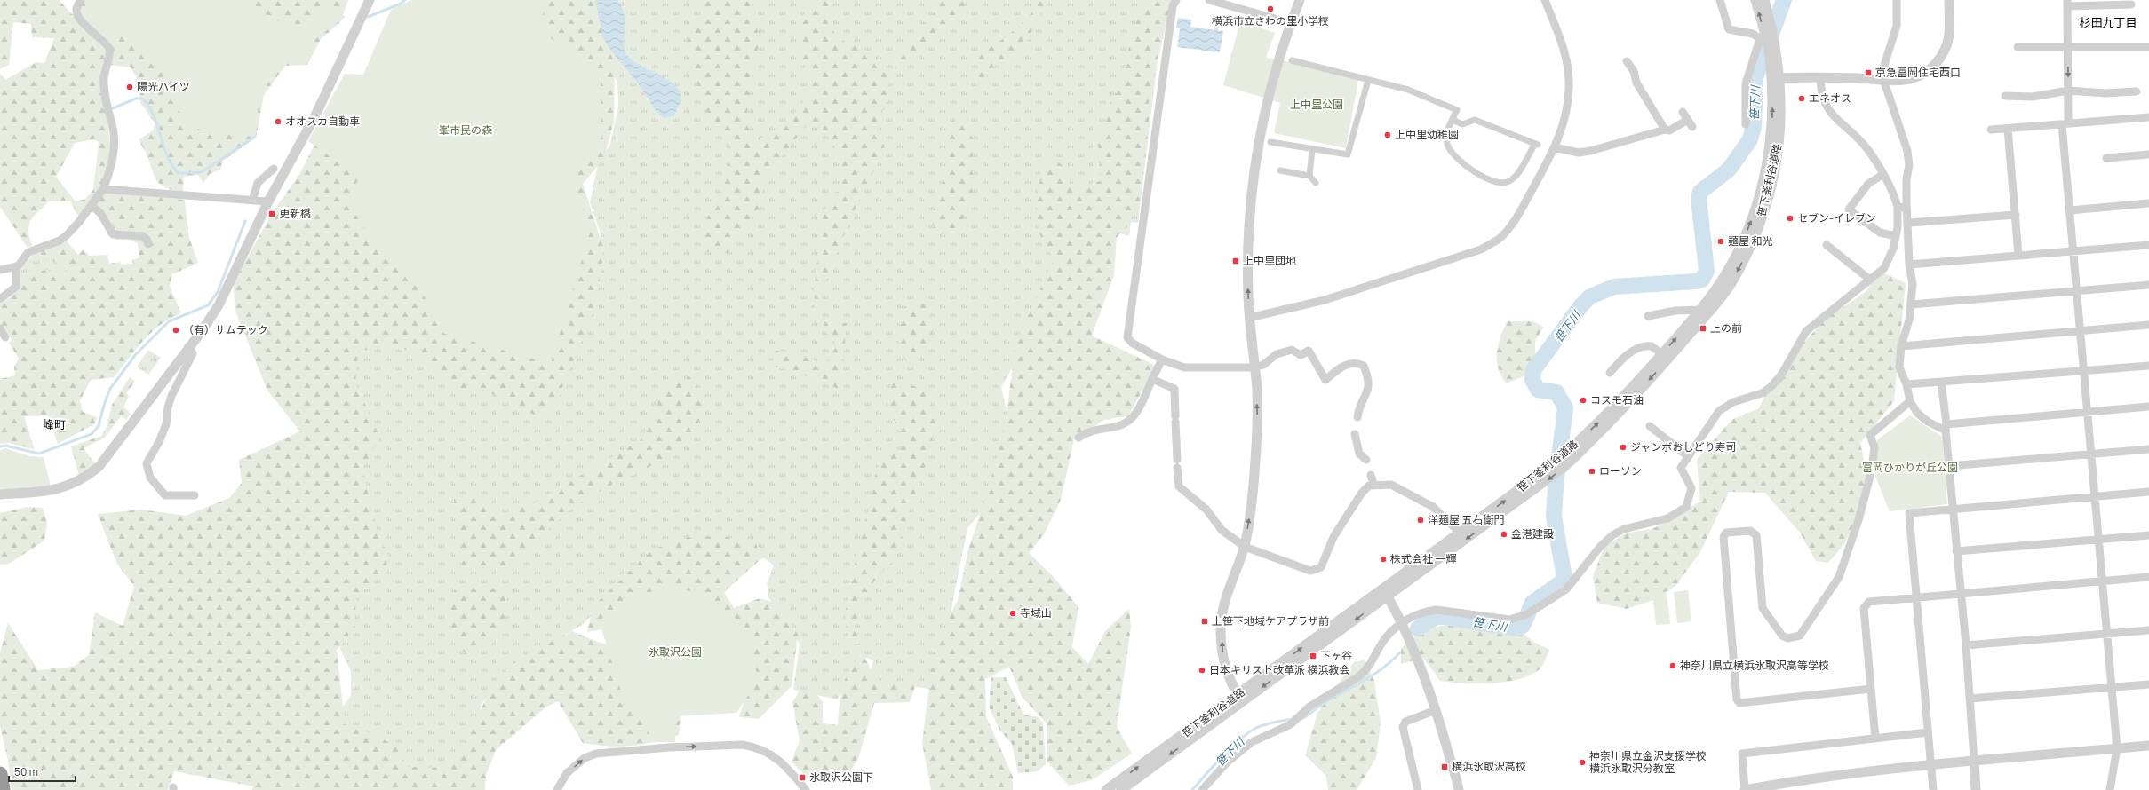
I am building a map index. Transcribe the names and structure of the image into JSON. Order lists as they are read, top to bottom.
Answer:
{
  "streets": {
    "street": ["笹下釜利谷道路"]
  },
  "districts": ["杉田九丁目", "峰町"],
  "water": ["笹下川"],
  "parks": [
    "上中里公園",
    "峯市民の森",
    "富岡ひかりが丘公園",
    "氷取沢公園"
  ],
  "places": {
    "other": [
      "横浜市立さわの里小学校",
      "陽光ハイツ",
      "エネオス",
      "オオスカ自動車",
      "上中里幼稚園",
      "セブン-イレブン",
      "麺屋 和光",
      "（有）サムテック",
      "コスモ石油",
      "ジャンボおしどり寿司",
      "ローソン",
      "洋麺屋 五右衛門",
      "金港建設",
      "株式会社 一輝",
      "寺域山",
      "神奈川県立横浜氷取沢高等学校",
      "日本キリスト改革派 横浜教会",
      "神奈川県立金沢支援学校 横浜氷取沢分教室"
    ],
    "transit": [
      "京急富岡住宅西口",
      "更新橋",
      "上中里団地",
      "上の前",
      "上笹下地域ケアプラザ前",
      "下ヶ谷",
      "横浜氷取沢高校",
      "氷取沢公園下"
    ]
  },
  "scale_bar": "50 m"
}
